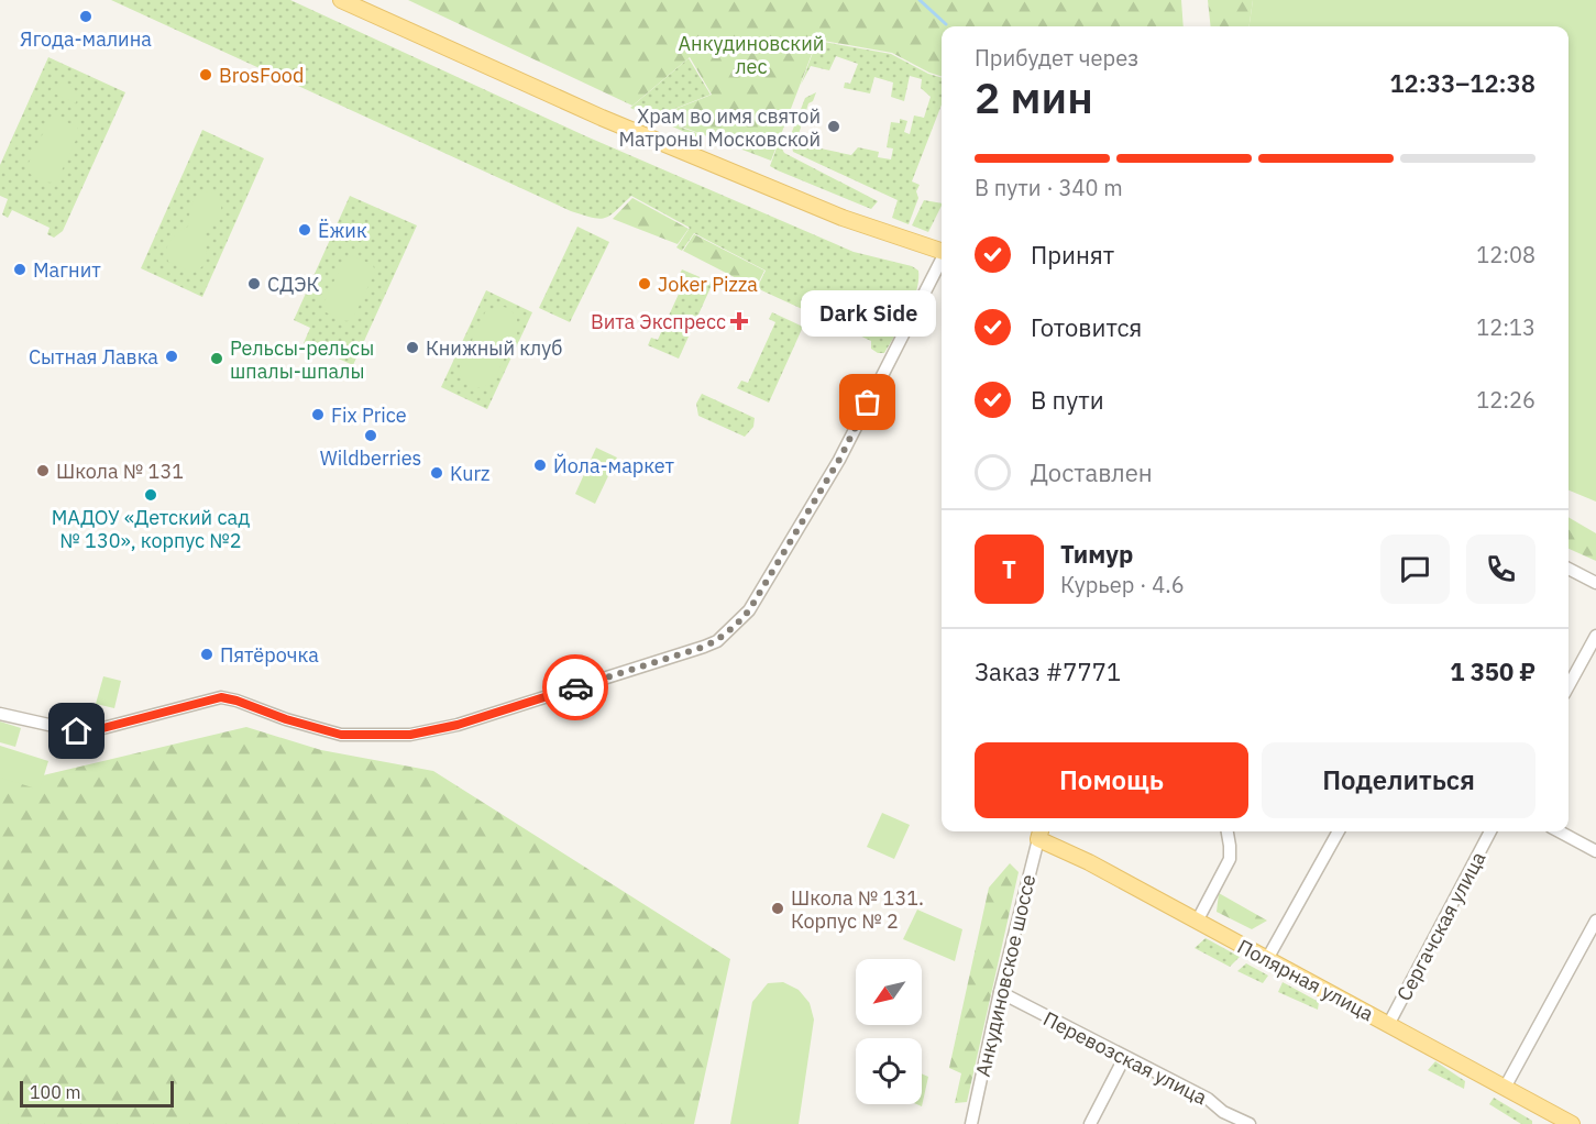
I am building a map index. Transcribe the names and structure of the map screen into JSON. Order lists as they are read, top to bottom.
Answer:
{
  "streets": {
    "main road": ["Полярная улица"],
    "street": ["Сергачская улица", "Анкудиновское шоссе", "Перевозская улица"]
  },
  "crossings": [
    ["Сергачская улица", "Полярная улица"],
    ["Анкудиновское шоссе", "Полярная улица"],
    ["Анкудиновское шоссе", "Перевозская улица"]
  ],
  "parks": ["Анкудиновский лес"],
  "places": {
    "other": [
      "Ягода-малина",
      "BrosFood",
      "Храм во имя святой Матроны Московской",
      "Ёжик",
      "Магнит",
      "СДЭК",
      "Joker Pizza",
      "Книжный клуб",
      "Сытная Лавка",
      "Рельсы-рельсы шпалы-шпалы",
      "Dark Side",
      "Fix Price",
      "Wildberries",
      "Йола-маркет",
      "Школа № 131",
      "Kurz",
      "МАДОУ «Детский сад № 130», корпус №2",
      "Пятёрочка",
      "Школа № 131. Корпус № 2"
    ],
    "health": ["Вита Экспресс"]
  },
  "scale_bar": "100 m",
  "north": "bottom left",
  "page": {
    "heading": ["2 мин", "Прибудет через", "12:33–12:38"],
    "panel": [
      "Тимур",
      "Курьер · 4.6",
      "Заказ #7771",
      "1 350 ₽"
    ],
    "bar": "В пути · 340 m",
    "list": [
      ["Принят", "12:08"],
      ["Готовится", "12:13"],
      ["В пути", "12:26"],
      "Доставлен"
    ],
    "bubble": "Dark Side",
    "round": "Т",
    "buttons": ["Помощь", "Поделиться"],
    "scale": "100 m"
  }
}
